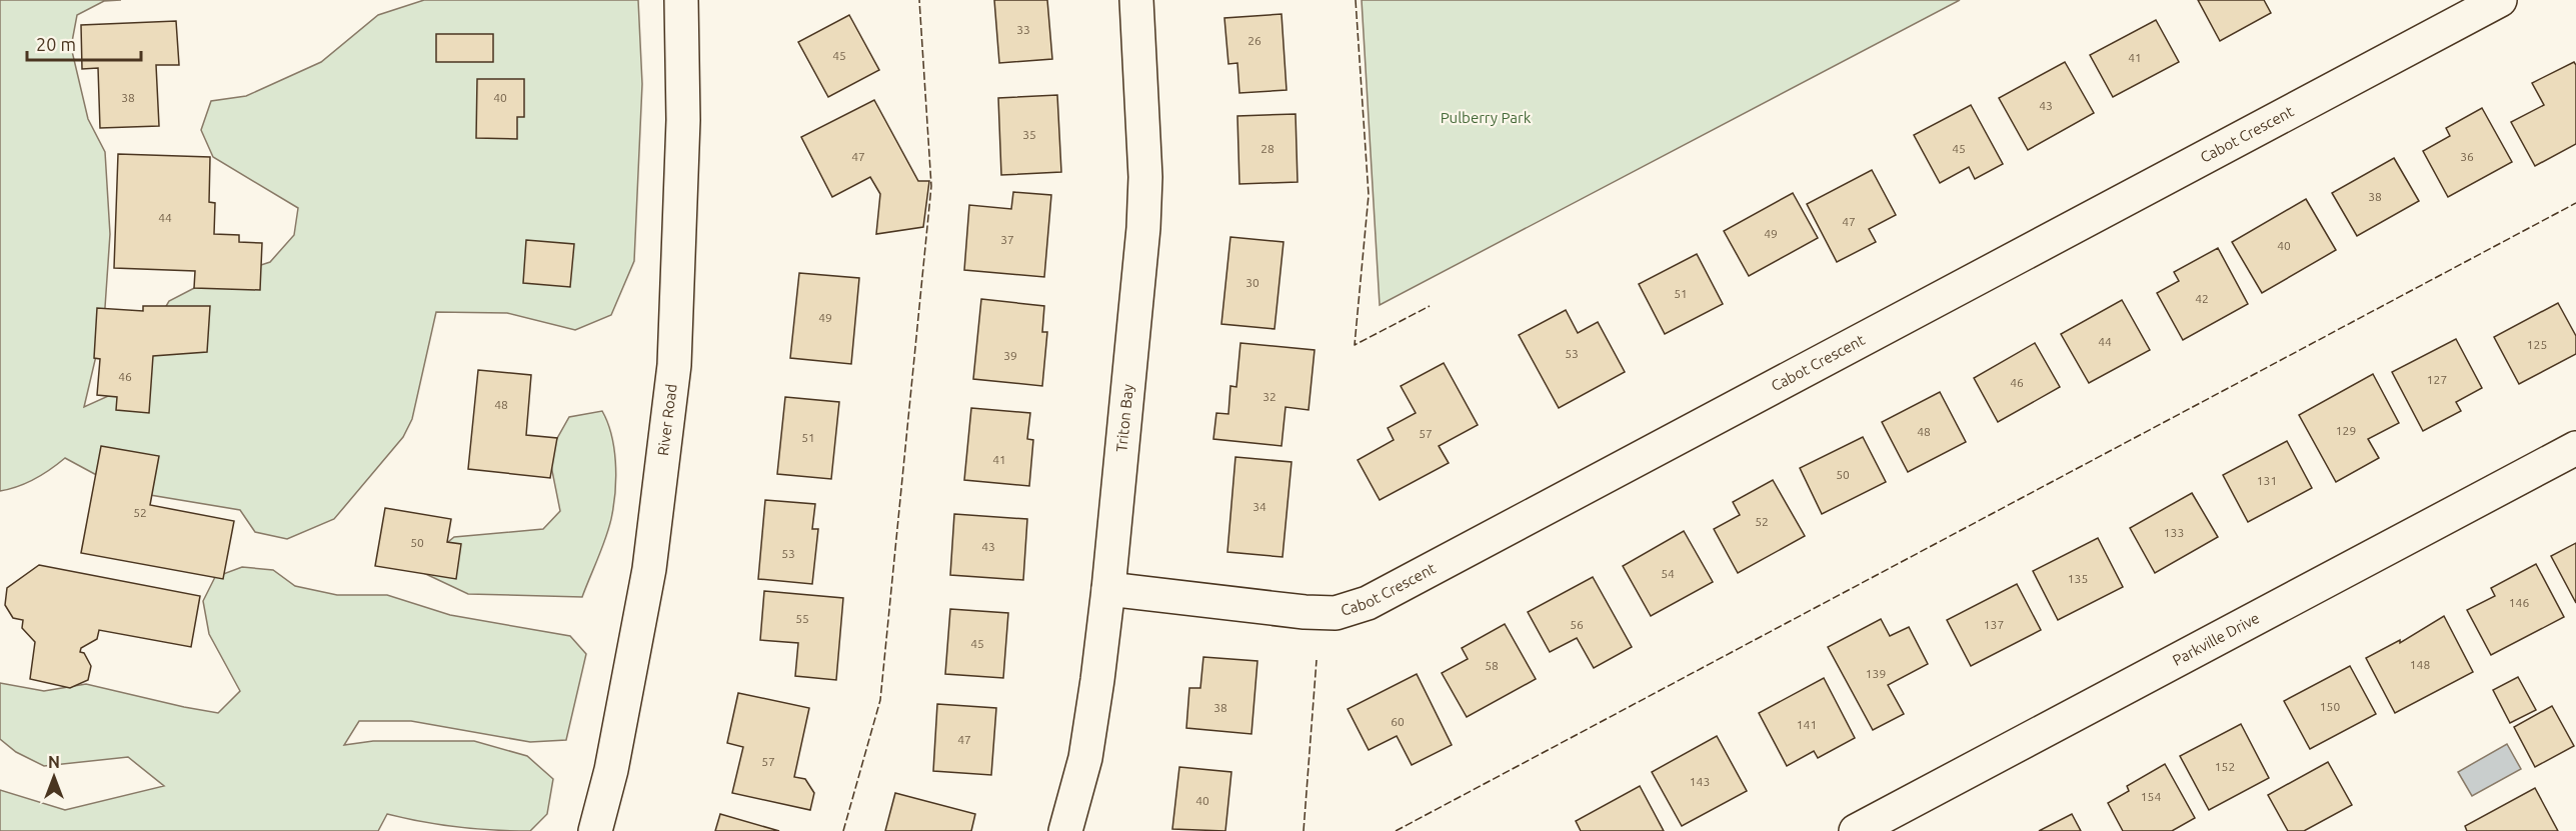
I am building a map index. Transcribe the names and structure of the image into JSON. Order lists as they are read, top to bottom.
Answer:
{
  "streets": {
    "street": [
      "Cabot Crescent",
      "Triton Bay",
      "River Road",
      "Parkville Drive"
    ]
  },
  "crossings": [
    ["Cabot Crescent", "Triton Bay"]
  ],
  "parks": ["Pulberry Park"],
  "house_numbers": [
    "33",
    "26",
    "45",
    "41",
    "38",
    "40",
    "43",
    "35",
    "28",
    "45",
    "47",
    "36",
    "38",
    "44",
    "47",
    "49",
    "37",
    "40",
    "30",
    "51",
    "42",
    "49",
    "44",
    "125",
    "53",
    "39",
    "46",
    "127",
    "46",
    "32",
    "48",
    "129",
    "48",
    "57",
    "51",
    "41",
    "50",
    "131",
    "34",
    "52",
    "52",
    "133",
    "50",
    "43",
    "53",
    "54",
    "135",
    "146",
    "55",
    "56",
    "137",
    "45",
    "148",
    "58",
    "139",
    "150",
    "38",
    "60",
    "141",
    "47",
    "57",
    "152",
    "143",
    "154",
    "40"
  ],
  "scale_bar": "20 m",
  "north": "top"
}
